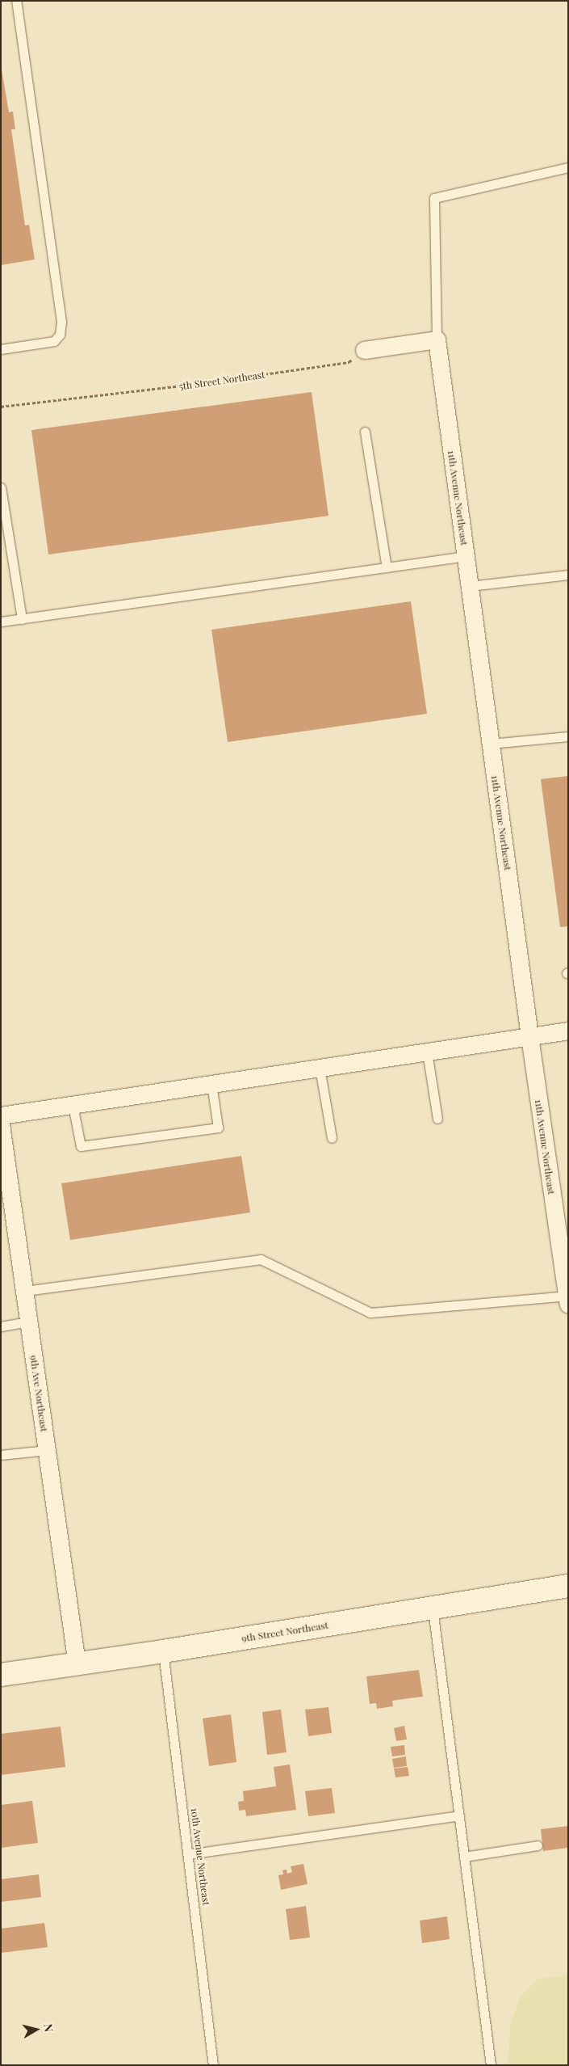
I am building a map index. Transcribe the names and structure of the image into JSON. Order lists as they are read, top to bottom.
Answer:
{
  "streets": {
    "street": ["11th Avenue Northeast", "9th Ave Northeast", "9th Street Northeast"],
    "lane": ["10th Avenue Northeast"],
    "path": ["5th Street Northeast"]
  },
  "crossings": [
    ["9th Ave Northeast", "9th Street Northeast"],
    ["9th Street Northeast", "10th Avenue Northeast"]
  ],
  "north": "right"
}
